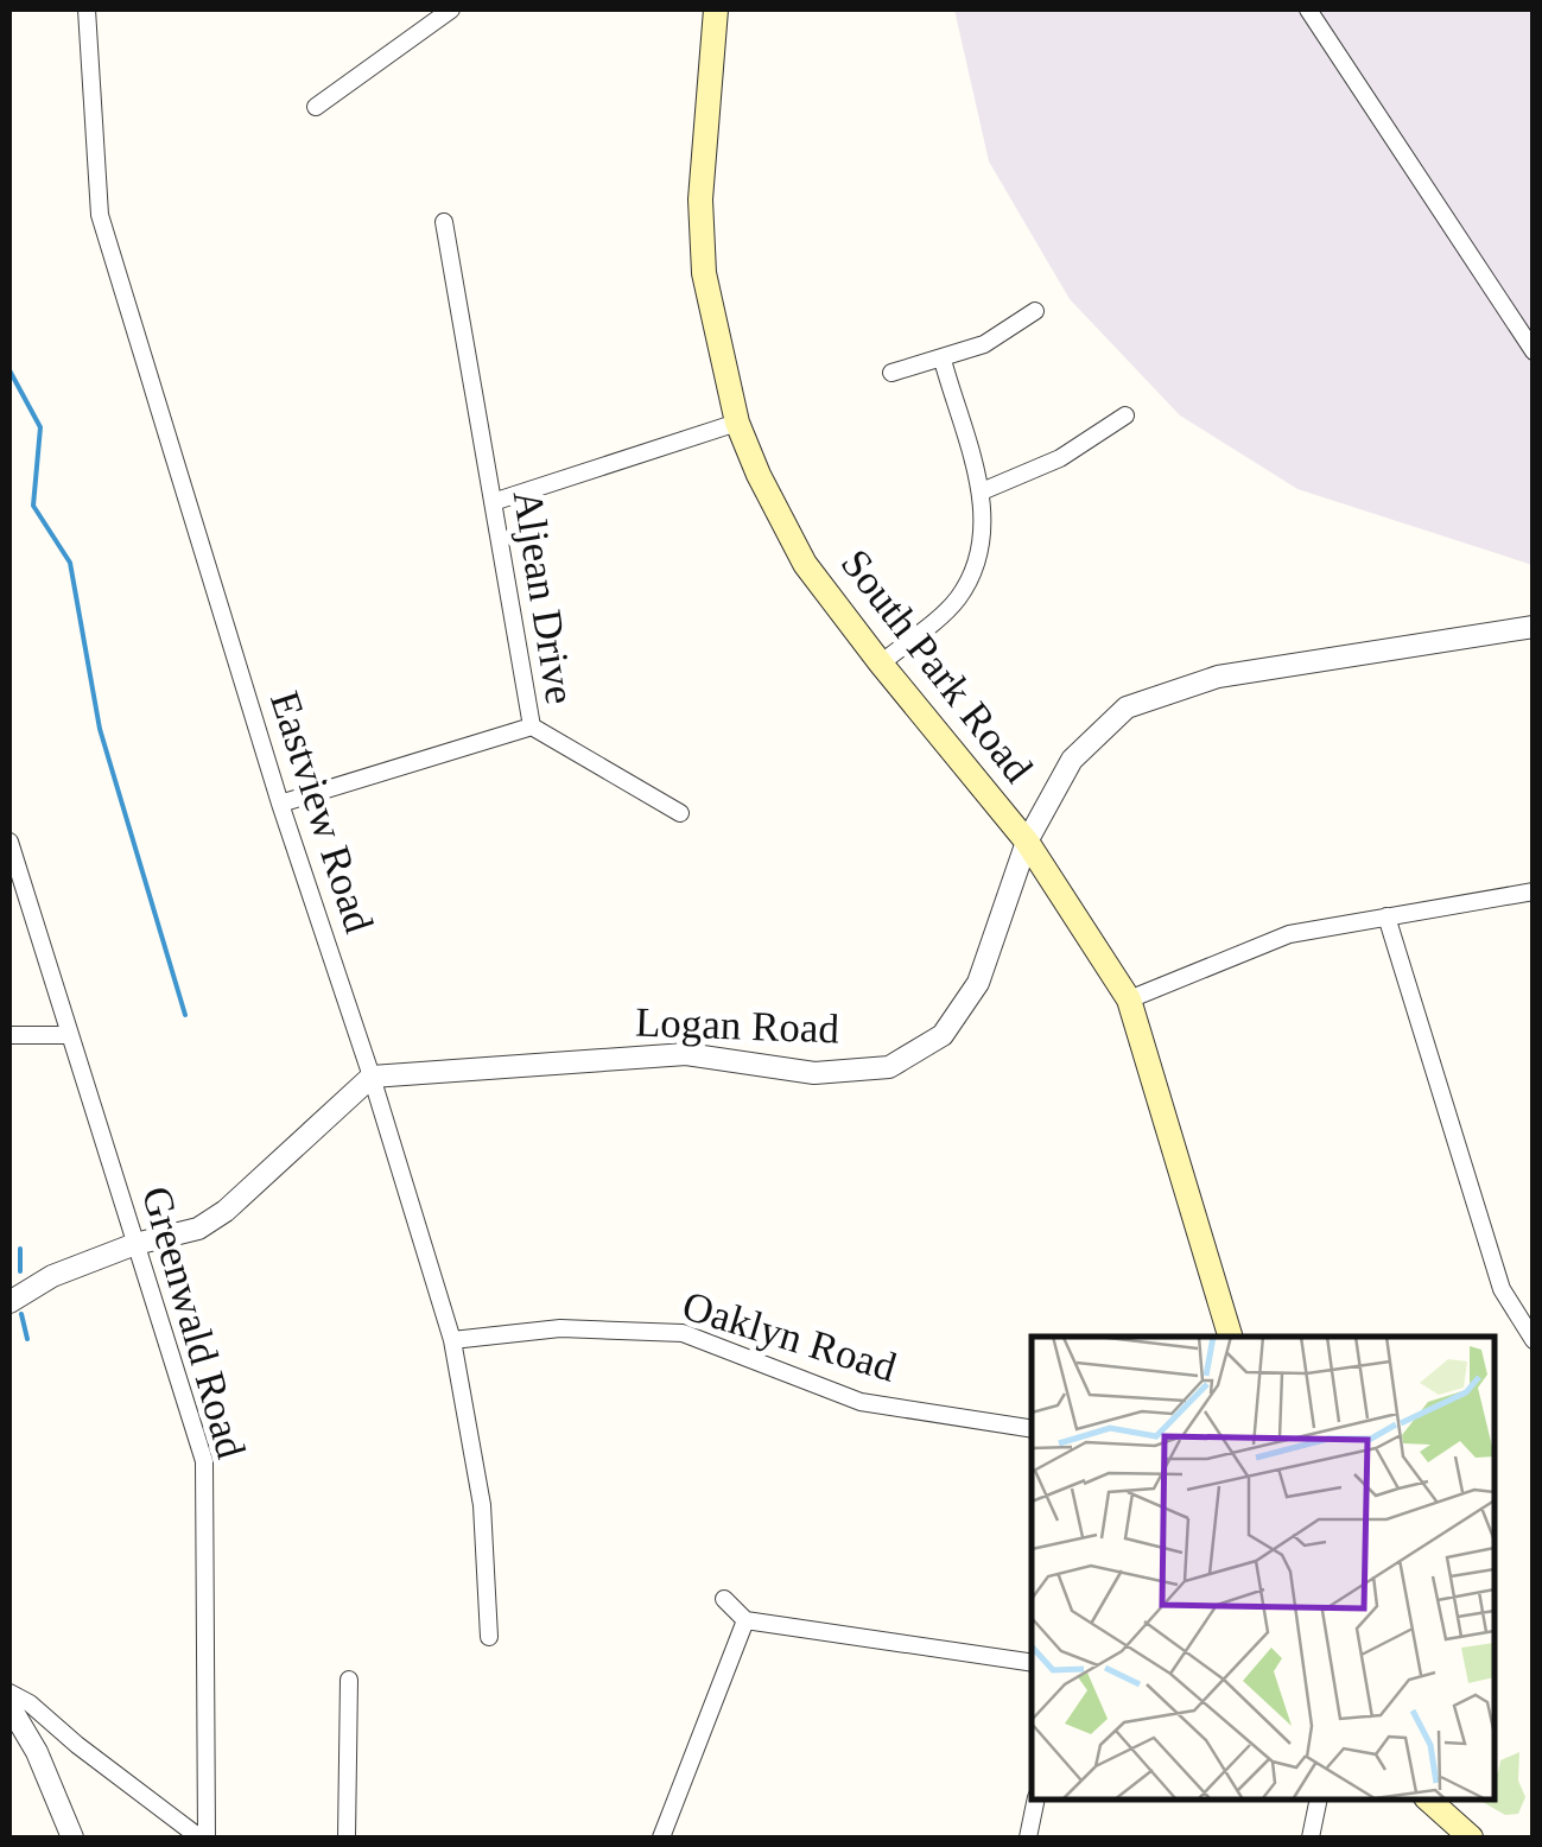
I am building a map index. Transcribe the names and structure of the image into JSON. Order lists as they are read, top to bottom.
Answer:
{
  "streets": {
    "main road": ["South Park Road"],
    "street": [
      "Aljean Drive",
      "Eastview Road",
      "Logan Road",
      "Greenwald Road",
      "Oaklyn Road"
    ]
  },
  "crossings": [
    ["Aljean Drive", "Eastview Road"],
    ["South Park Road", "Logan Road"],
    ["Eastview Road", "Logan Road"],
    ["Eastview Road", "Oaklyn Road"]
  ]
}
